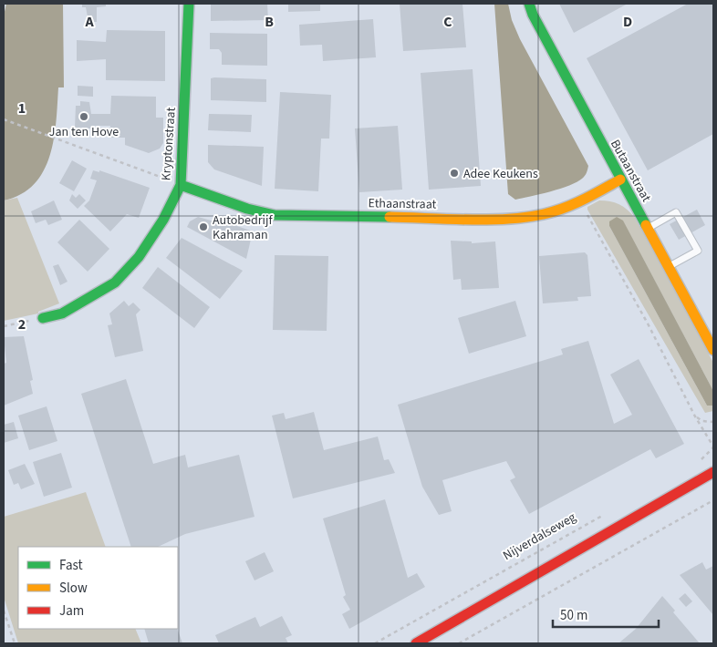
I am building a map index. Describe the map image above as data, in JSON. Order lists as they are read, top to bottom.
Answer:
{
  "streets": {
    "street": ["Kryptonstraat", "Butaanstraat", "Ethaanstraat"],
    "path": ["Nijverdalseweg"]
  },
  "crossings": [
    ["Kryptonstraat", "Ethaanstraat"],
    ["Butaanstraat", "Ethaanstraat"]
  ],
  "places": ["Jan ten Hove", "Adee Keukens", "Autobedrijf Kahraman"],
  "legend": ["Fast", "Slow", "Jam"],
  "scale_bar": "50 m",
  "grid": {
    "columns": [
      "A",
      "B",
      "C",
      "D"
    ],
    "rows": ["1", "2"]
  }
}
